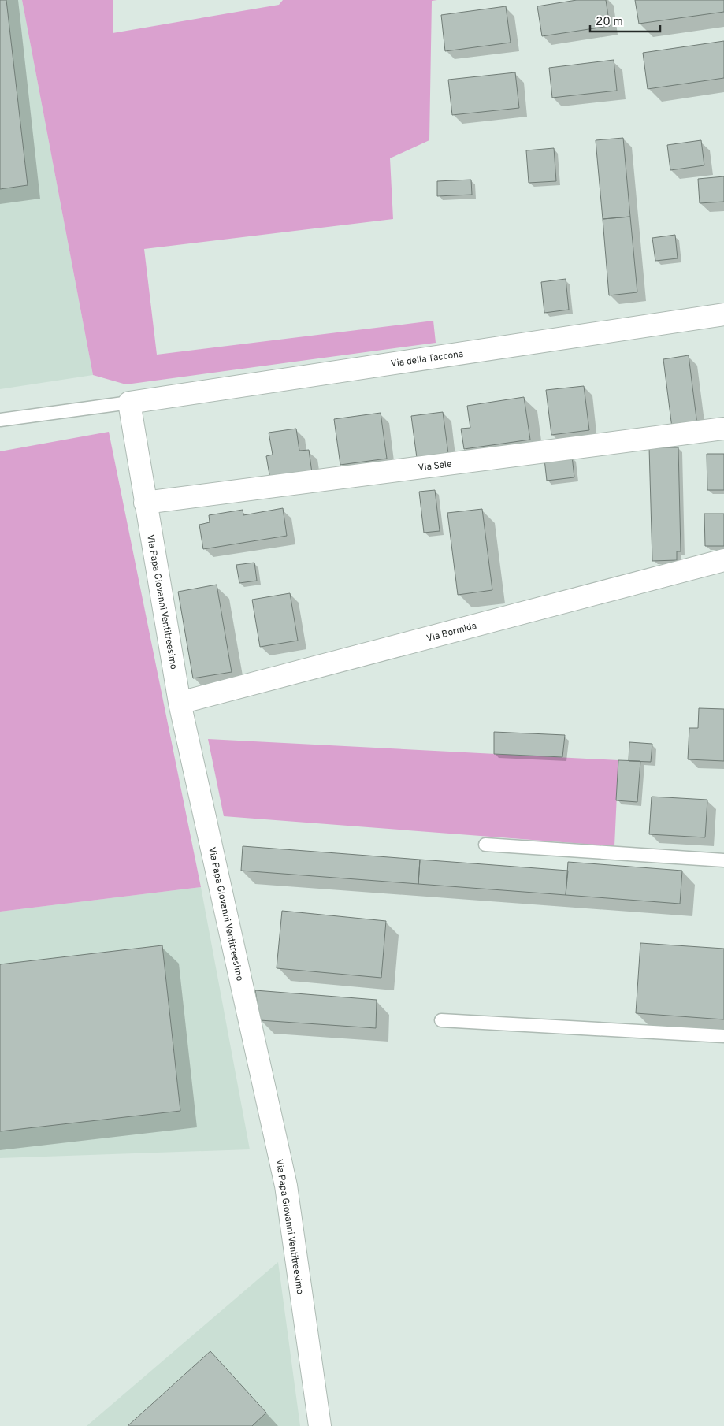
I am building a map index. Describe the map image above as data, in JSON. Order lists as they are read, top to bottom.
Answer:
{
  "streets": {
    "street": [
      "Via della Taccona",
      "Via Sele",
      "Via Papa Giovanni Ventitreesimo",
      "Via Bormida"
    ]
  },
  "crossings": [
    ["Via della Taccona", "Via Papa Giovanni Ventitreesimo"],
    ["Via Sele", "Via Papa Giovanni Ventitreesimo"],
    ["Via Papa Giovanni Ventitreesimo", "Via Bormida"]
  ],
  "scale_bar": "20 m"
}
